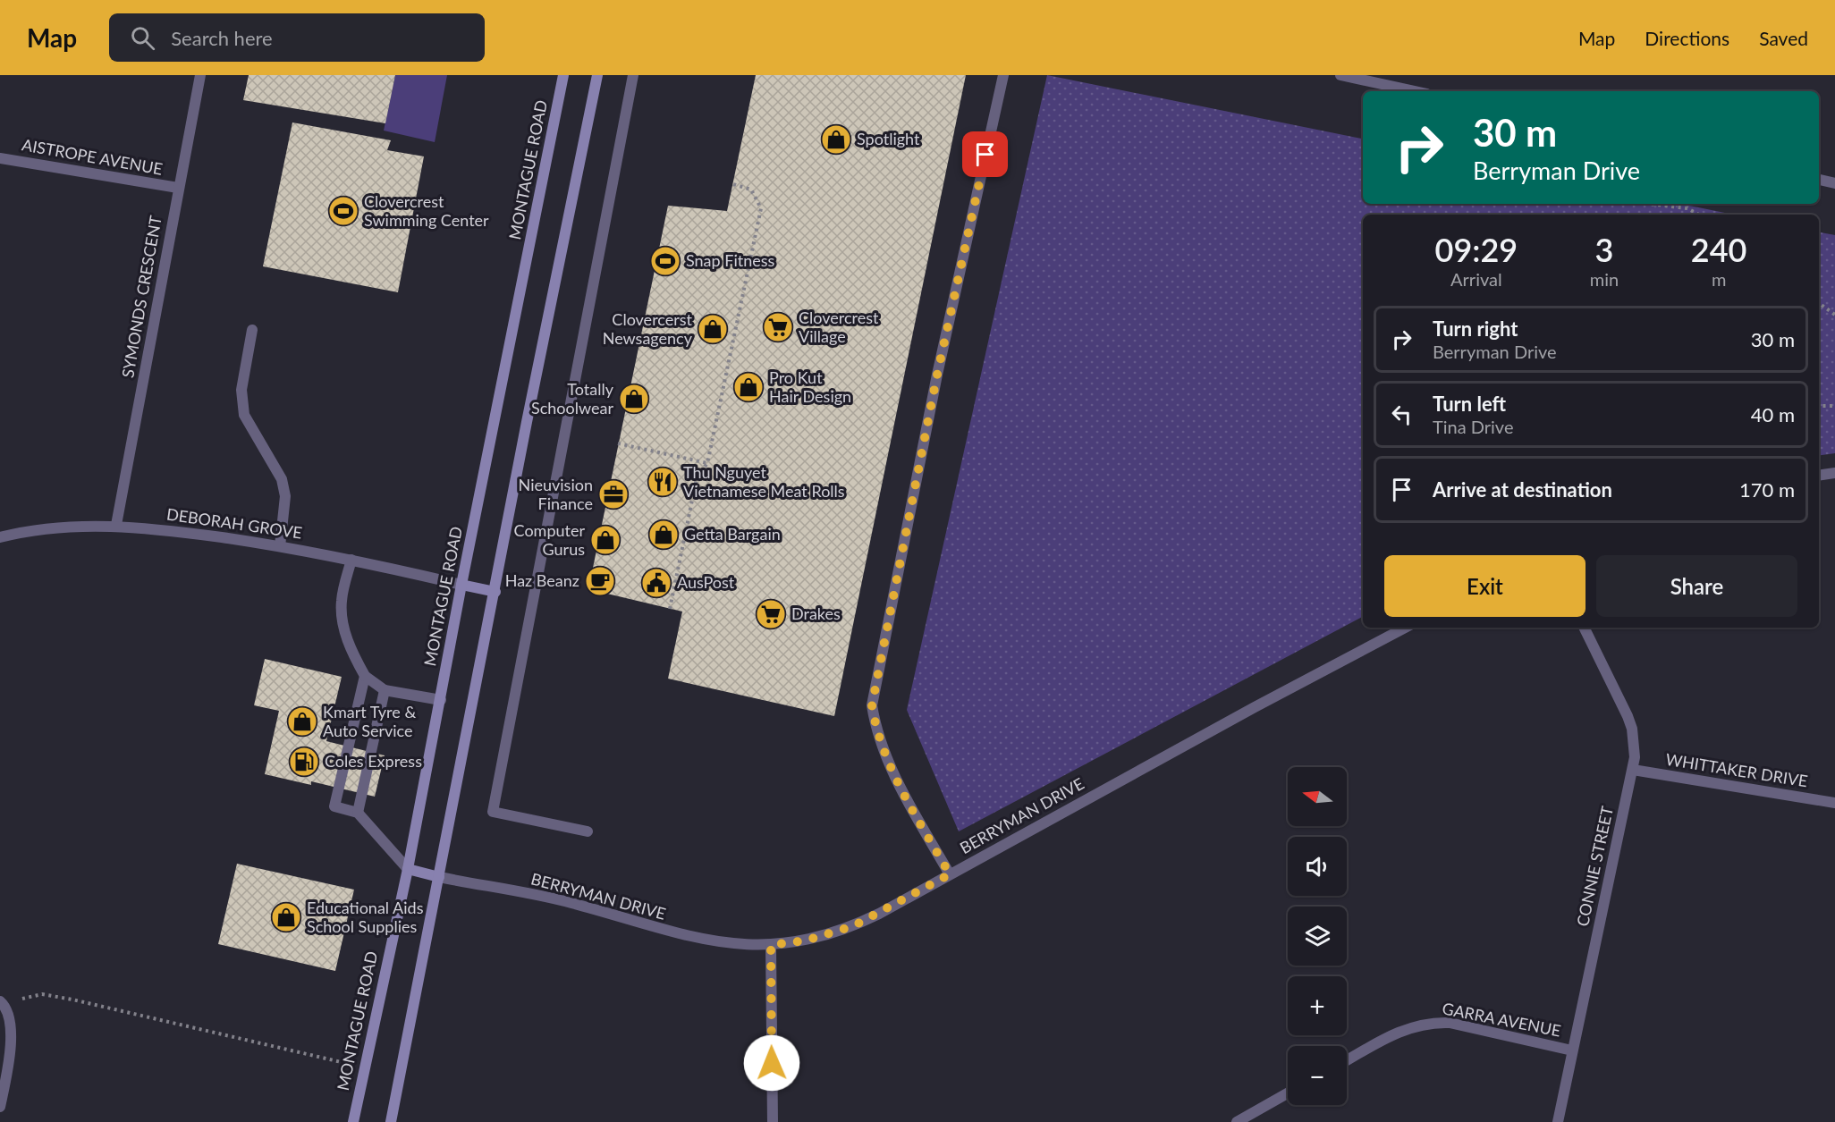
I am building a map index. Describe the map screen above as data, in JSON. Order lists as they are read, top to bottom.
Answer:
{
  "streets": {
    "main road": ["MONTAGUE ROAD"],
    "street": [
      "AISTROPE AVENUE",
      "SYMONDS CRESCENT",
      "DEBORAH GROVE",
      "WHITTAKER DRIVE",
      "BERRYMAN DRIVE",
      "CONNIE STREET",
      "GARRA AVENUE"
    ]
  },
  "crossings": [
    ["AISTROPE AVENUE", "SYMONDS CRESCENT"],
    ["MONTAGUE ROAD", "DEBORAH GROVE"],
    ["SYMONDS CRESCENT", "DEBORAH GROVE"],
    ["WHITTAKER DRIVE", "CONNIE STREET"],
    ["CONNIE STREET", "GARRA AVENUE"]
  ],
  "places": {
    "shop": [
      "Spotlight",
      "Clovercerst Newsagency",
      "Pro Kut Hair Design",
      "Totally Schoolwear",
      "Getta Bargain",
      "Computer Gurus",
      "Kmart Tyre & Auto Service",
      "Educational Aids School Supplies"
    ],
    "sports": ["Clovercrest Swimming Center", "Snap Fitness"],
    "supermarket": ["Clovercrest Village", "Drakes"],
    "restaurant": ["Thu Nguyet Vietnamese Meat Rolls"],
    "office": ["Nieuvision Finance"],
    "cafe": ["Haz Beanz"],
    "public building": ["AusPost"],
    "fuel station": ["Coles Express"]
  },
  "north": "left",
  "page": {
    "header": "Map",
    "search": "Search here",
    "nav": ["Map", "Directions", "Saved"],
    "turn": ["30 m", "Berryman Drive"],
    "eta": [
      "09:29",
      "Arrival",
      "3",
      "min",
      "240",
      "m"
    ],
    "list": [
      {
        "name": "Turn right",
        "note": "Berryman Drive",
        "value": "30 m"
      },
      {
        "name": "Turn left",
        "note": "Tina Drive",
        "value": "40 m"
      },
      {
        "name": "Arrive at destination",
        "value": "170 m"
      }
    ],
    "buttons": ["Exit", "Share"],
    "map_buttons": ["+", "−"]
  }
}
